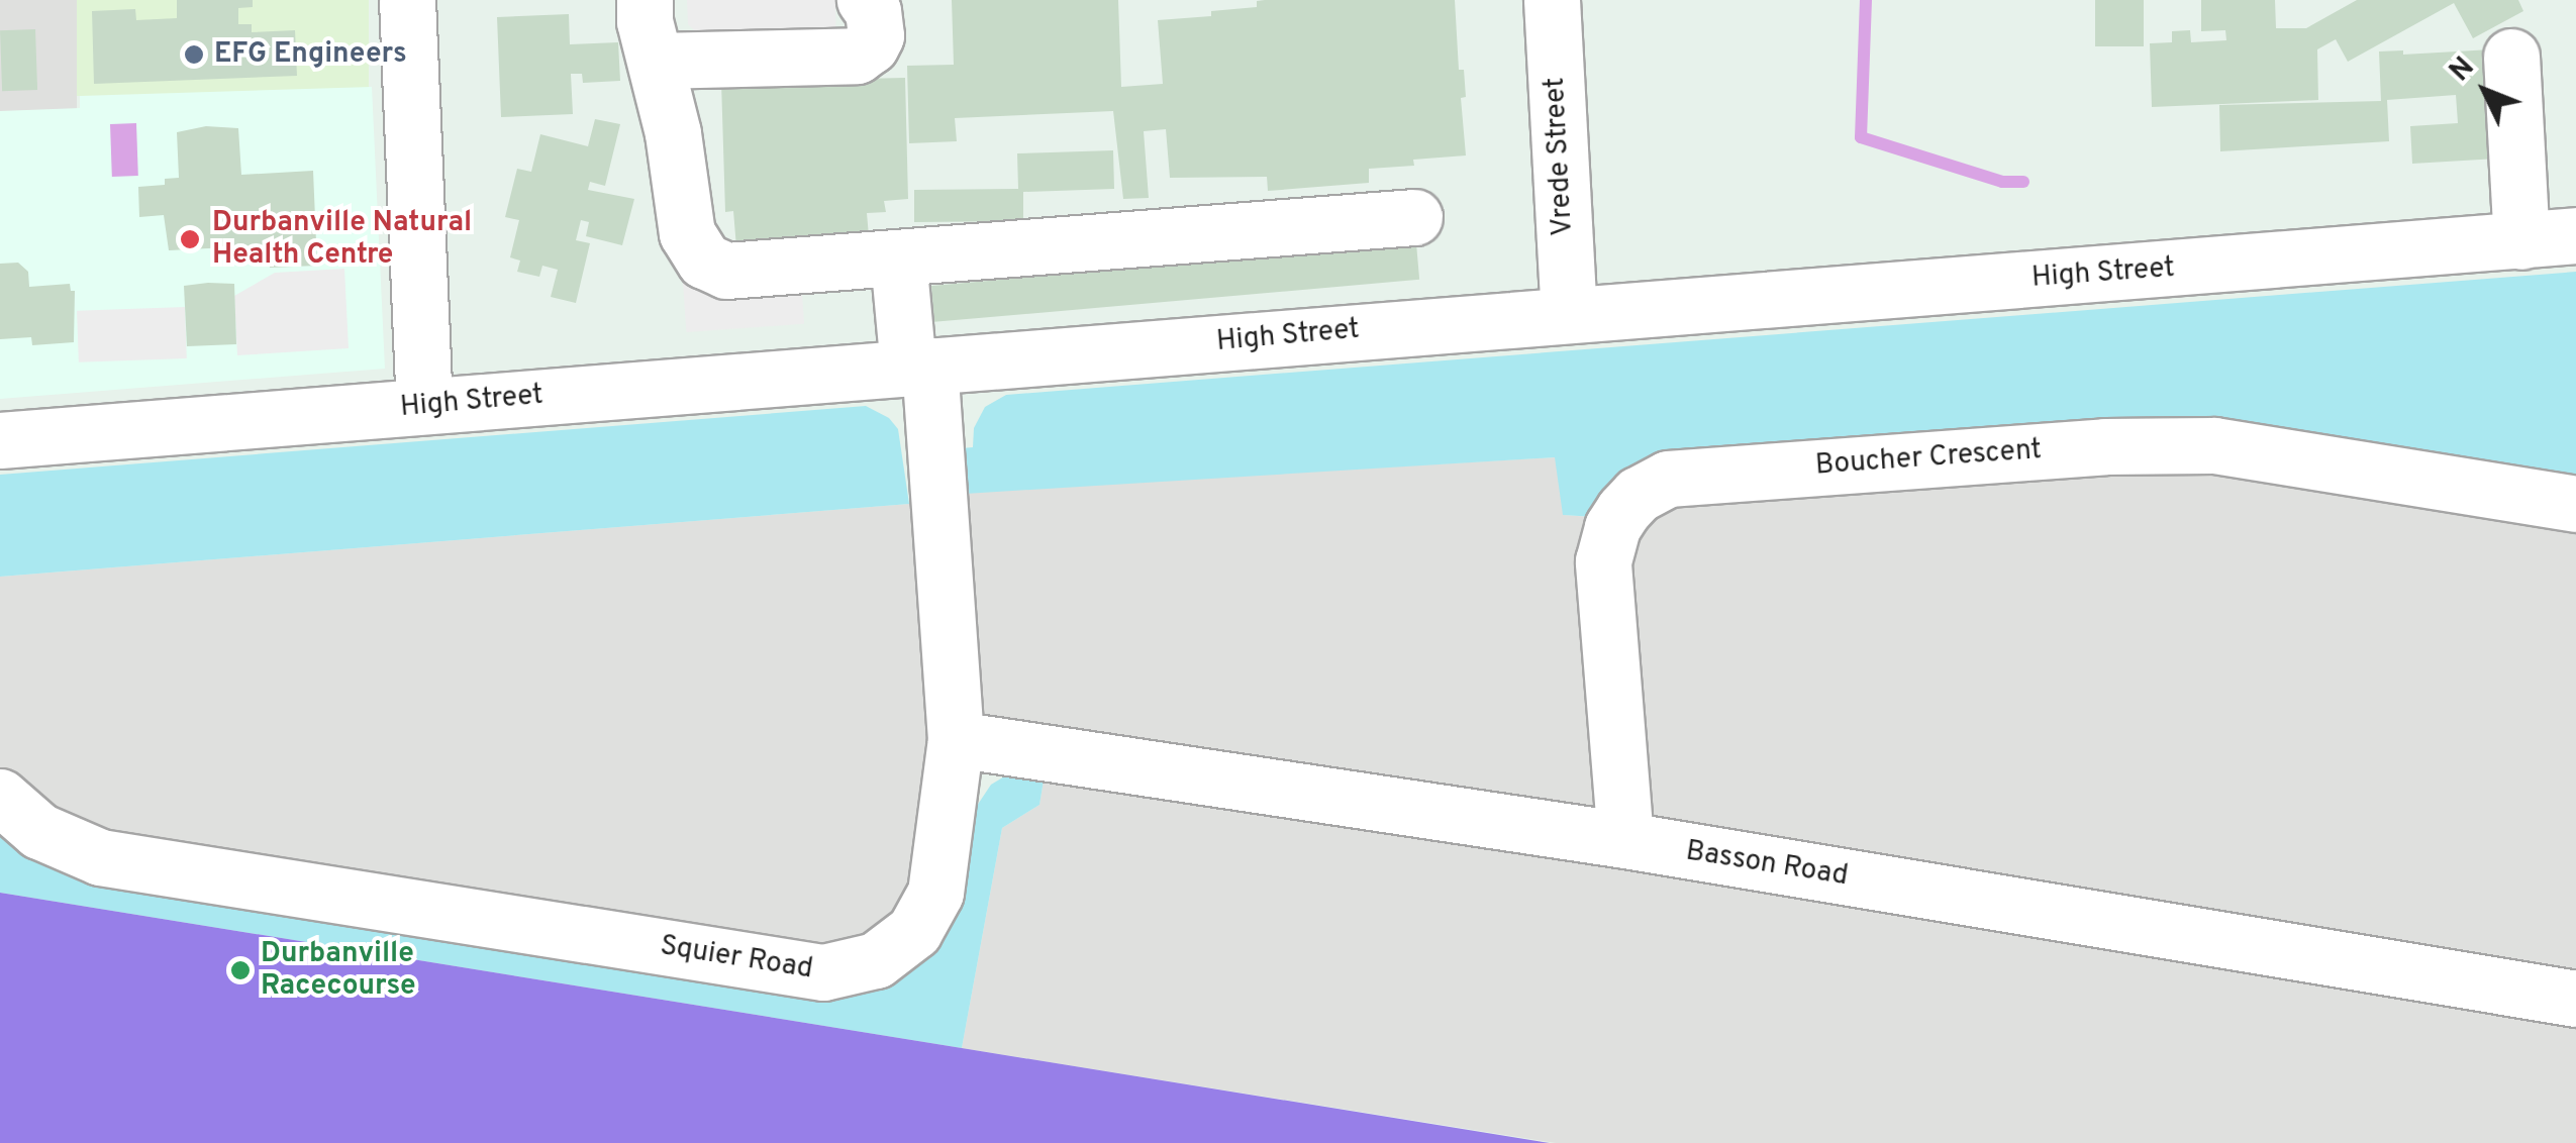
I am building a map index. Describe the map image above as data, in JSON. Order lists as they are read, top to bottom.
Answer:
{
  "streets": {
    "street": [
      "Vrede Street",
      "High Street",
      "Boucher Crescent",
      "Basson Road",
      "Squier Road"
    ]
  },
  "crossings": [
    ["Vrede Street", "High Street"],
    ["High Street", "Squier Road"],
    ["Boucher Crescent", "Basson Road"],
    ["Basson Road", "Squier Road"]
  ],
  "places": ["EFG Engineers", "Durbanville Natural Health Centre", "Durbanville Racecourse"],
  "north": "top left"
}
